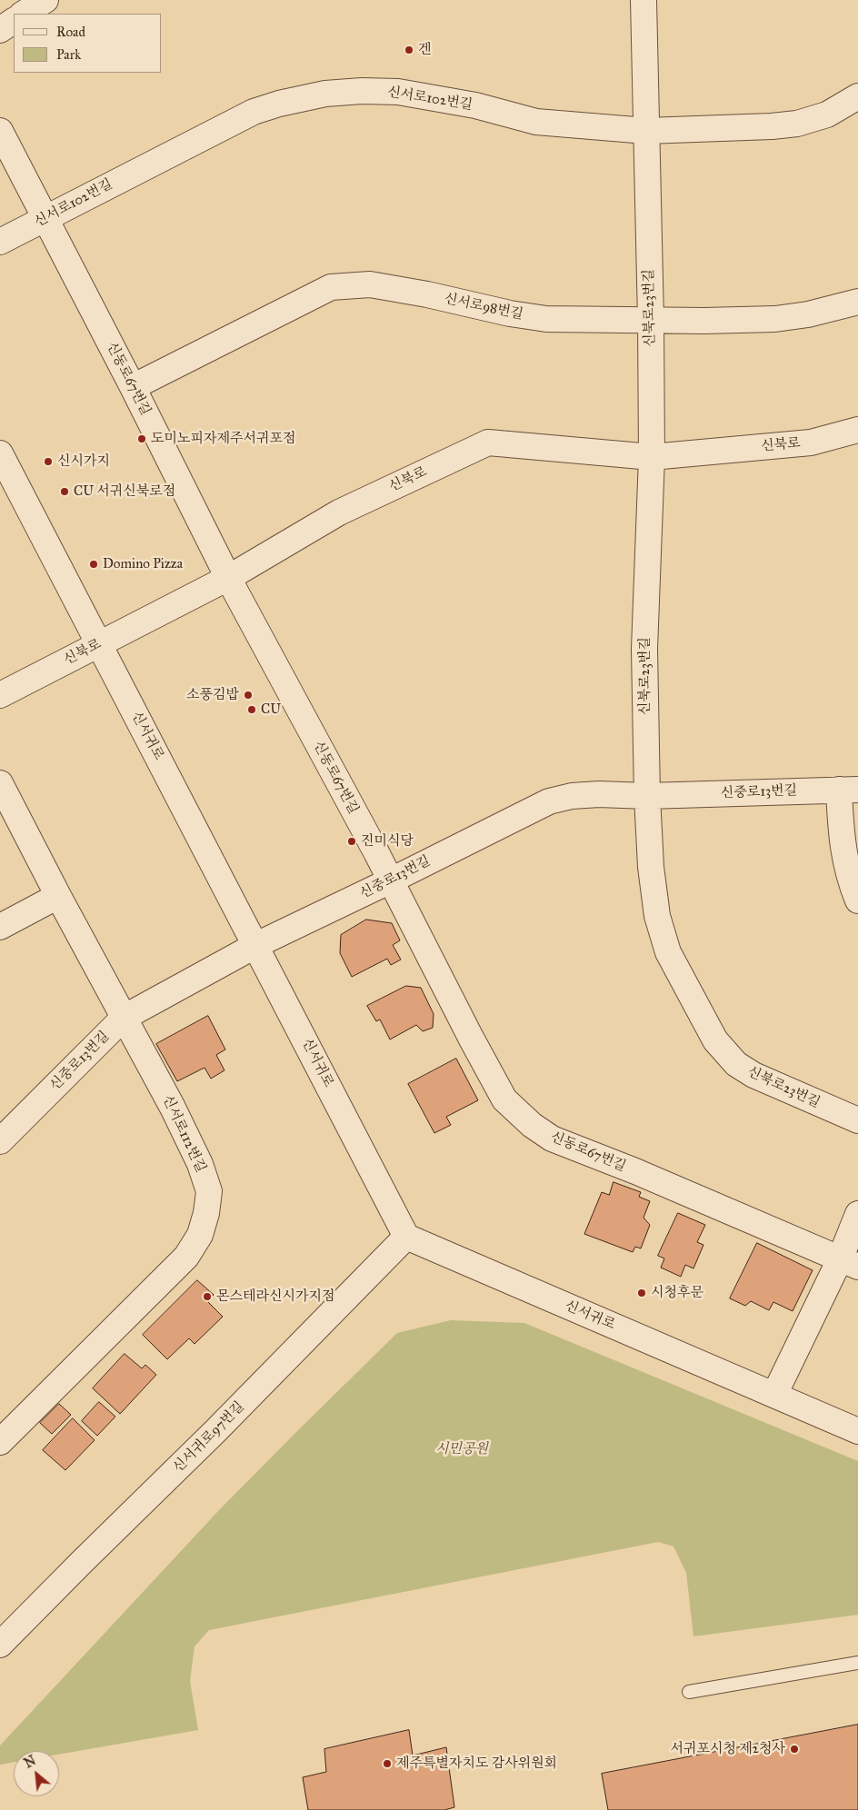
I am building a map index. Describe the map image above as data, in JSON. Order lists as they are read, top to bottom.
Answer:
{
  "streets": {
    "street": [
      "신서로102번길",
      "신서로98번길",
      "신북로23번길",
      "신동로67번길",
      "신북로",
      "신서귀로",
      "신중로13번길",
      "신서로112번길",
      "신서귀로97번길"
    ]
  },
  "crossings": [
    ["신서로102번길", "신북로23번길"],
    ["신서로102번길", "신동로67번길"],
    ["신서로98번길", "신북로23번길"],
    ["신서로98번길", "신동로67번길"],
    ["신북로23번길", "신북로"],
    ["신북로23번길", "신중로13번길"],
    ["신동로67번길", "신북로"],
    ["신동로67번길", "신중로13번길"],
    ["신북로", "신서귀로"],
    ["신서귀로", "신중로13번길"],
    ["신서귀로", "신서귀로97번길"],
    ["신중로13번길", "신서로112번길"]
  ],
  "parks": ["시민공원"],
  "places": [
    "겐",
    "도미노피자제주서귀포점",
    "신시가지",
    "CU 서귀신북로점",
    "Domino Pizza",
    "소풍김밥",
    "CU",
    "진미식당",
    "시청후문",
    "몬스테라신시가지점",
    "서귀포시청 제2청사",
    "제주특별자치도 감사위원회"
  ],
  "legend": ["Road", "Park"],
  "north": "top left"
}
